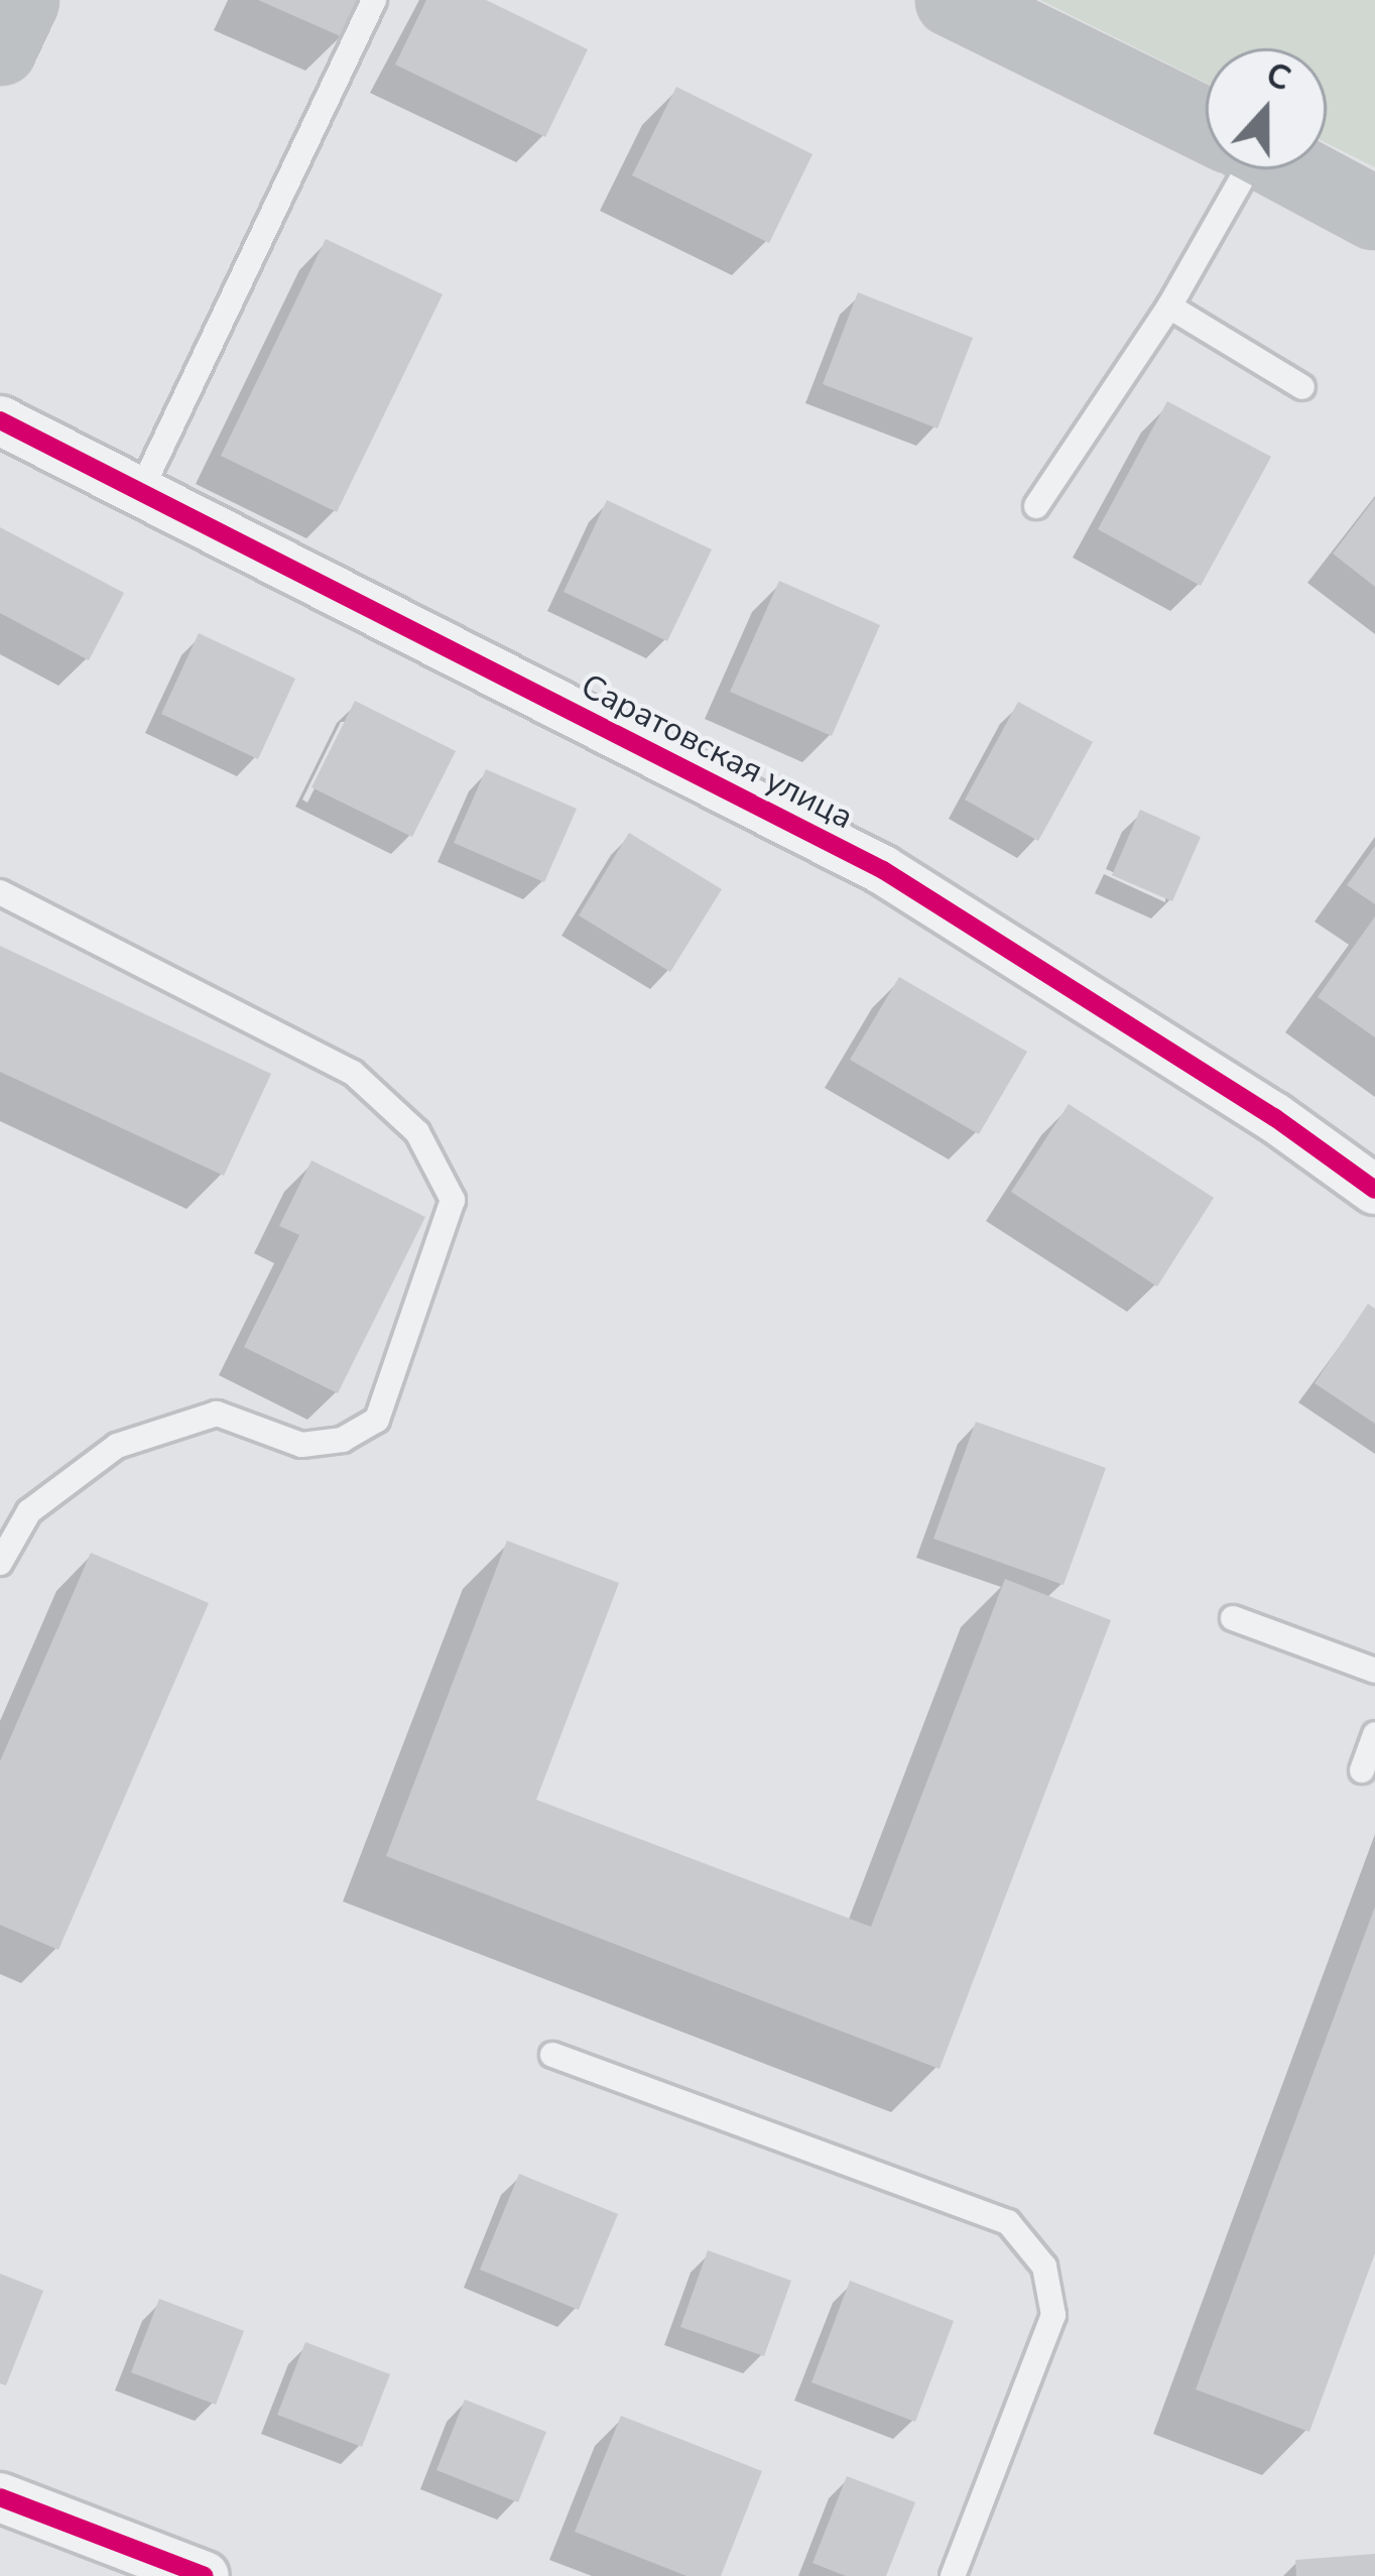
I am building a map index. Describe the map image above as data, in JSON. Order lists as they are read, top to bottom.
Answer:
{
  "streets": {
    "street": ["Саратовская улица"]
  },
  "north": "top"
}
